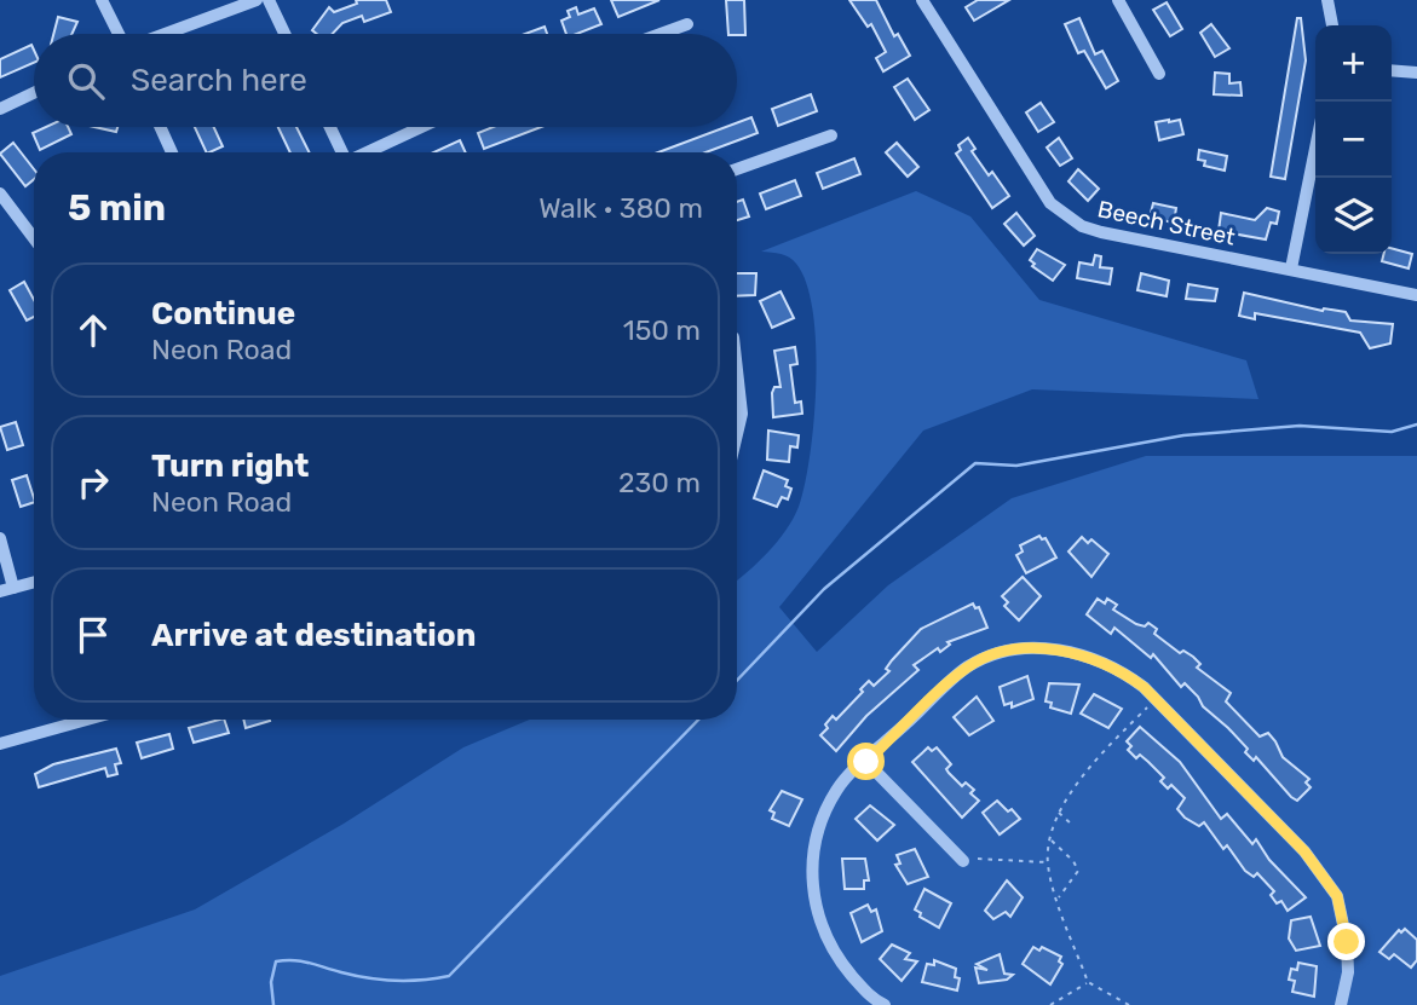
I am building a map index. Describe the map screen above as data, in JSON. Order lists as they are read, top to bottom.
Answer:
{
  "streets": {
    "street": ["Beech Street"]
  },
  "page": {
    "map_buttons": ["+", "−"],
    "search": "Search here",
    "heading": ["5 min", "Walk · 380 m"],
    "list": [
      ["Continue", "Neon Road", "150 m"],
      ["Turn right", "Neon Road", "230 m"],
      "Arrive at destination"
    ]
  }
}
